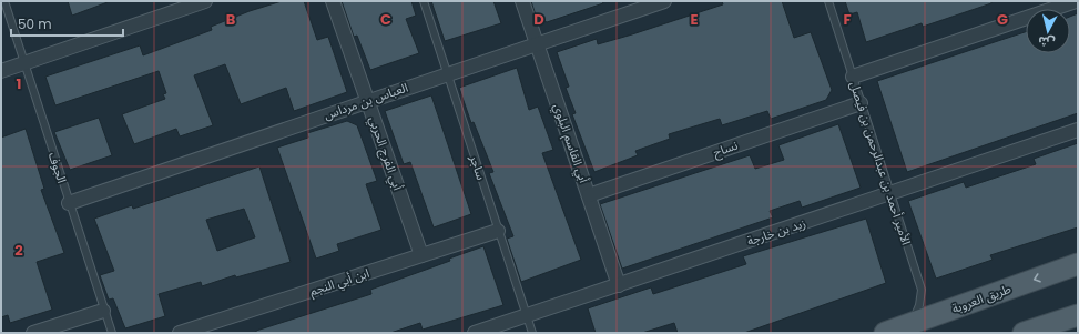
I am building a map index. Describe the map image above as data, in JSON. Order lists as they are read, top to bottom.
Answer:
{
  "streets": {
    "main road": ["طريق العروبة"],
    "street": [
      "العباس بن مرداس",
      "أبي القاسم البلوي",
      "نساح",
      "أبي الفرج الحربي",
      "زيد بن خارجة",
      "ابن أبي النجم"
    ],
    "lane": ["الأمير أحمد بن عبدالرحمن بن فيصل", "الجوف", "ساجر"]
  },
  "crossings": [
    ["العباس بن مرداس", "أبي القاسم البلوي"],
    ["العباس بن مرداس", "أبي الفرج الحربي"],
    ["العباس بن مرداس", "الجوف"],
    ["العباس بن مرداس", "ساجر"],
    ["أبي القاسم البلوي", "نساح"],
    ["أبي القاسم البلوي", "زيد بن خارجة"],
    ["نساح", "الأمير أحمد بن عبدالرحمن بن فيصل"],
    ["أبي الفرج الحربي", "ابن أبي النجم"],
    ["الأمير أحمد بن عبدالرحمن بن فيصل", "زيد بن خارجة"],
    ["الأمير أحمد بن عبدالرحمن بن فيصل", "طريق العروبة"],
    ["ساجر", "زيد بن خارجة"],
    ["ساجر", "ابن أبي النجم"]
  ],
  "scale_bar": "50 m",
  "north": "bottom",
  "grid": {
    "columns": [
      "B",
      "C",
      "D",
      "E",
      "F",
      "G"
    ],
    "rows": ["1", "2"]
  }
}
